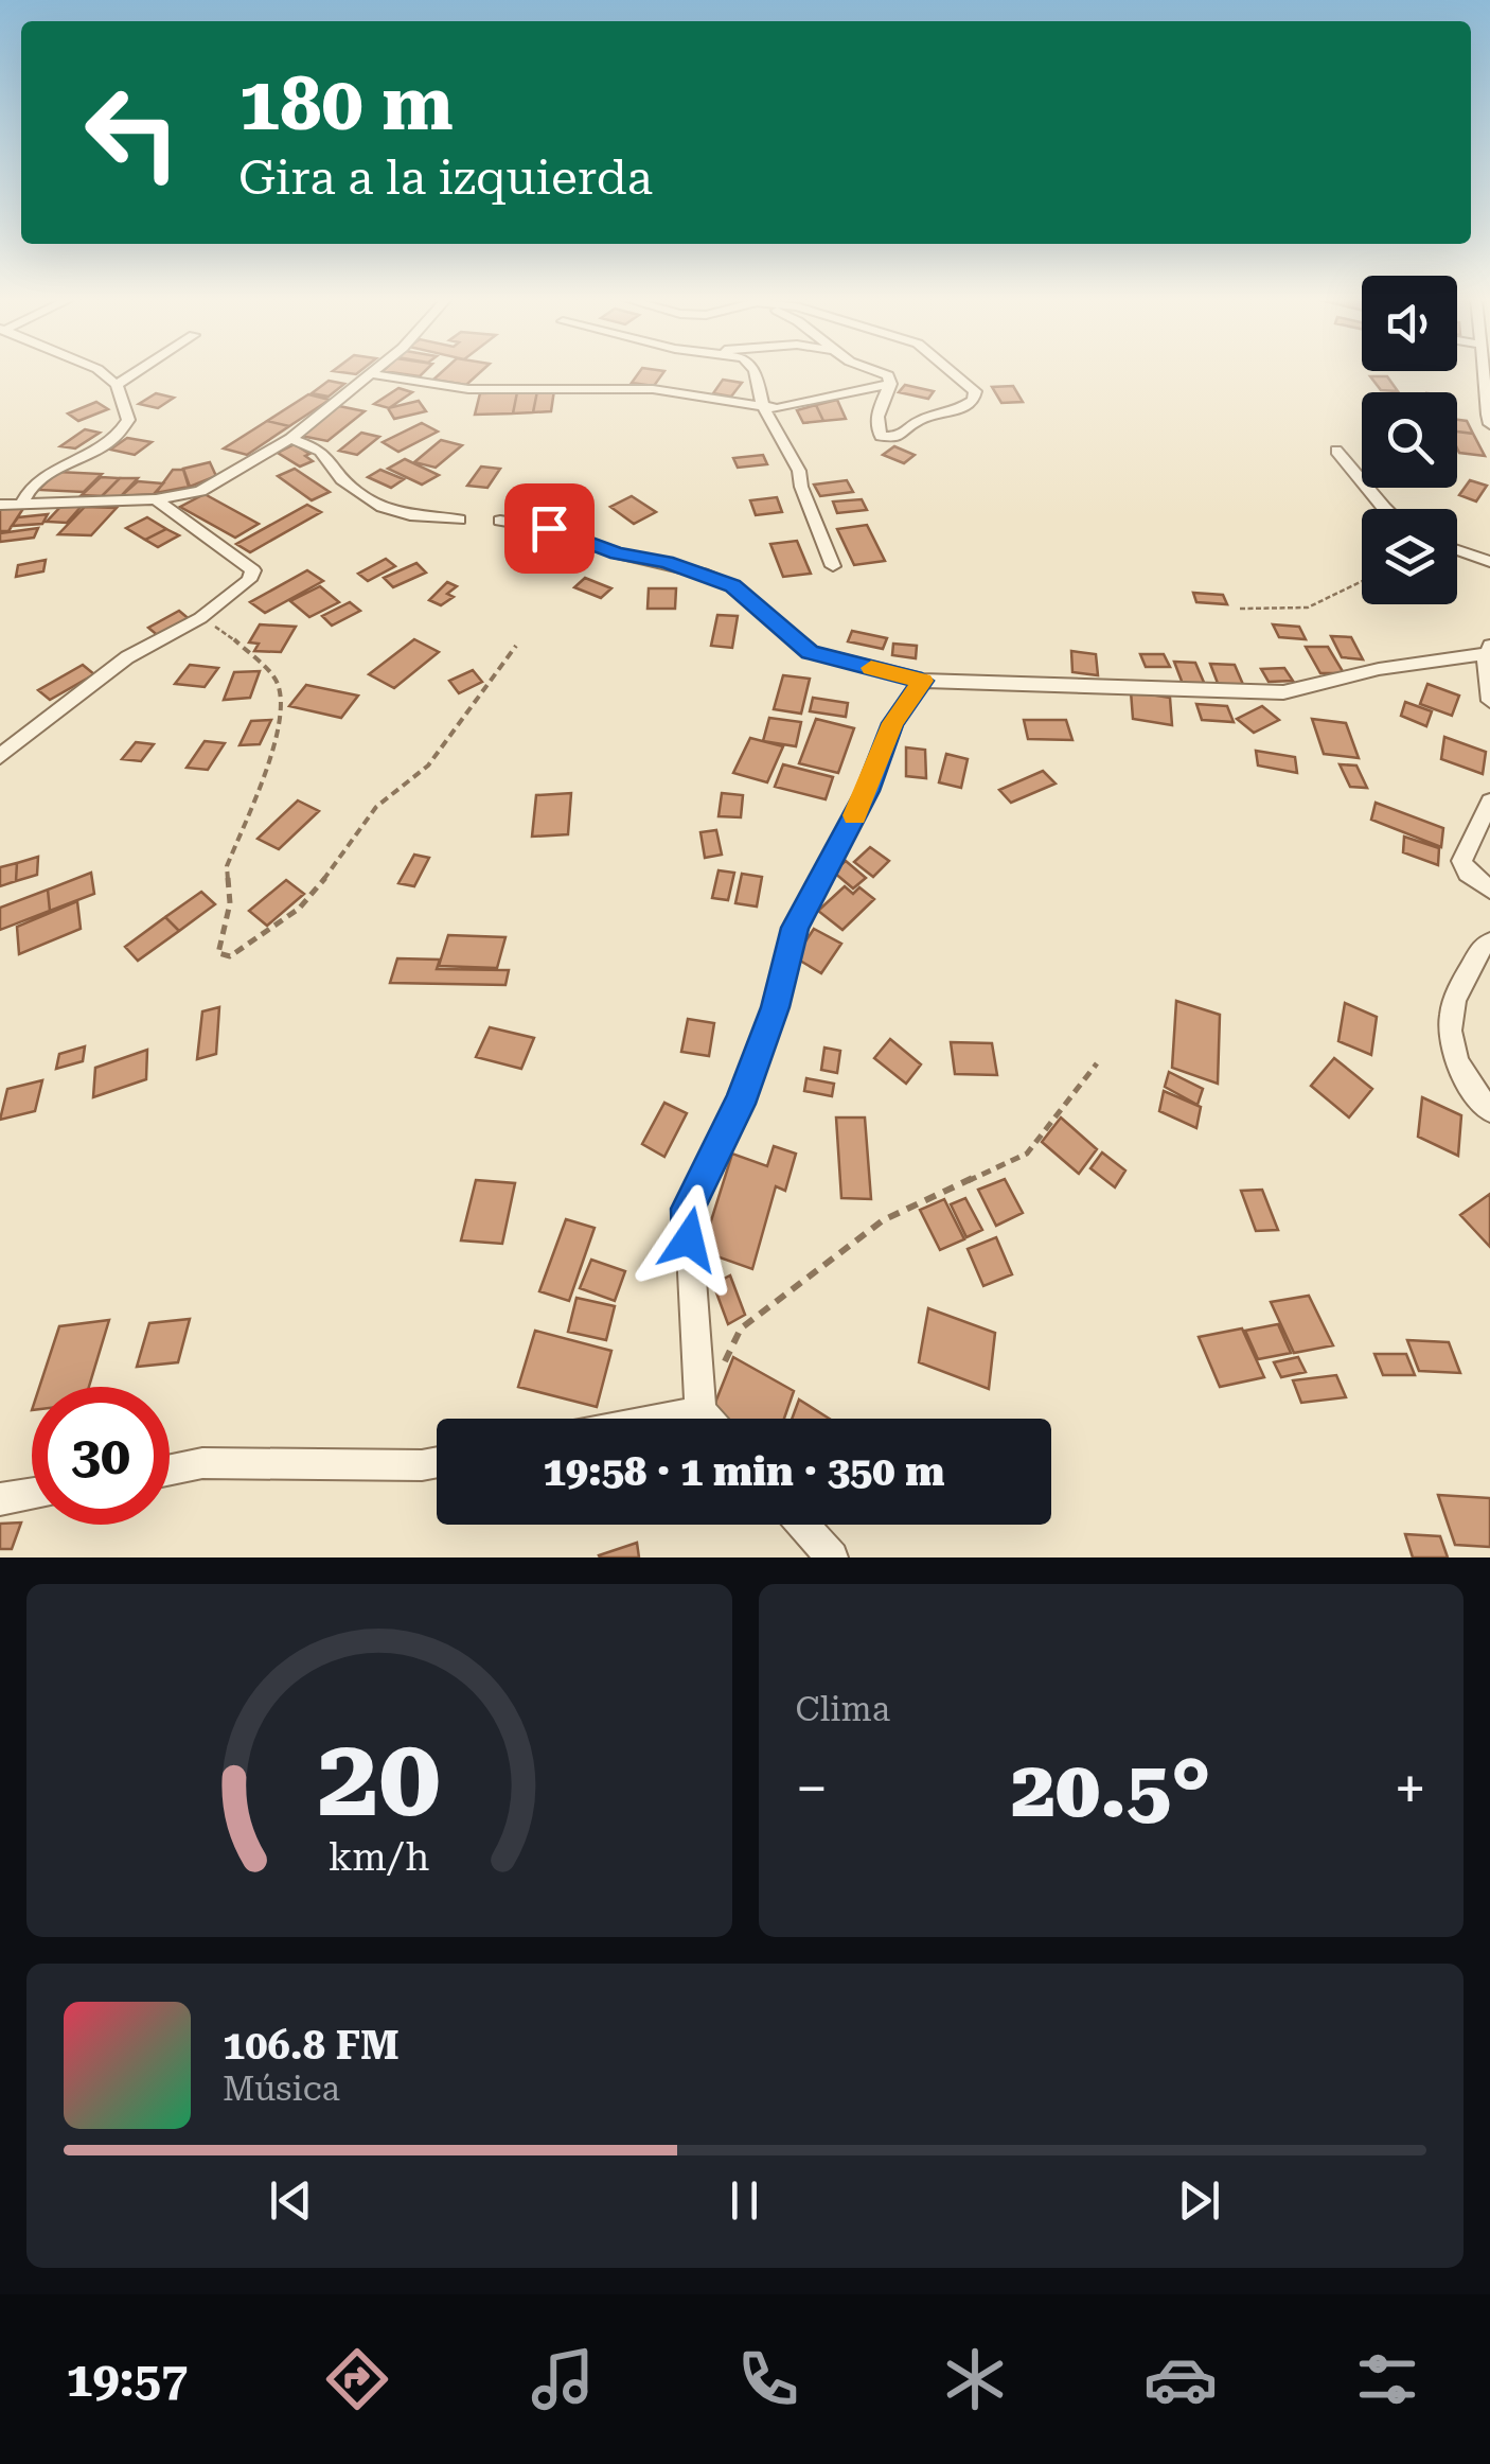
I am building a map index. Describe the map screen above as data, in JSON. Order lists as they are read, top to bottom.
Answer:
{
  "page": {
    "turn": ["180 m", "Gira a la izquierda"],
    "limit": "30",
    "trip": "19:58 · 1 min · 350 m",
    "tile": "Clima",
    "heat": ["−", "20.5°", "+"],
    "song": ["106.8 FM", "Música"],
    "tabs": "19:57",
    "gauge": ["20", "km/h"]
  }
}
